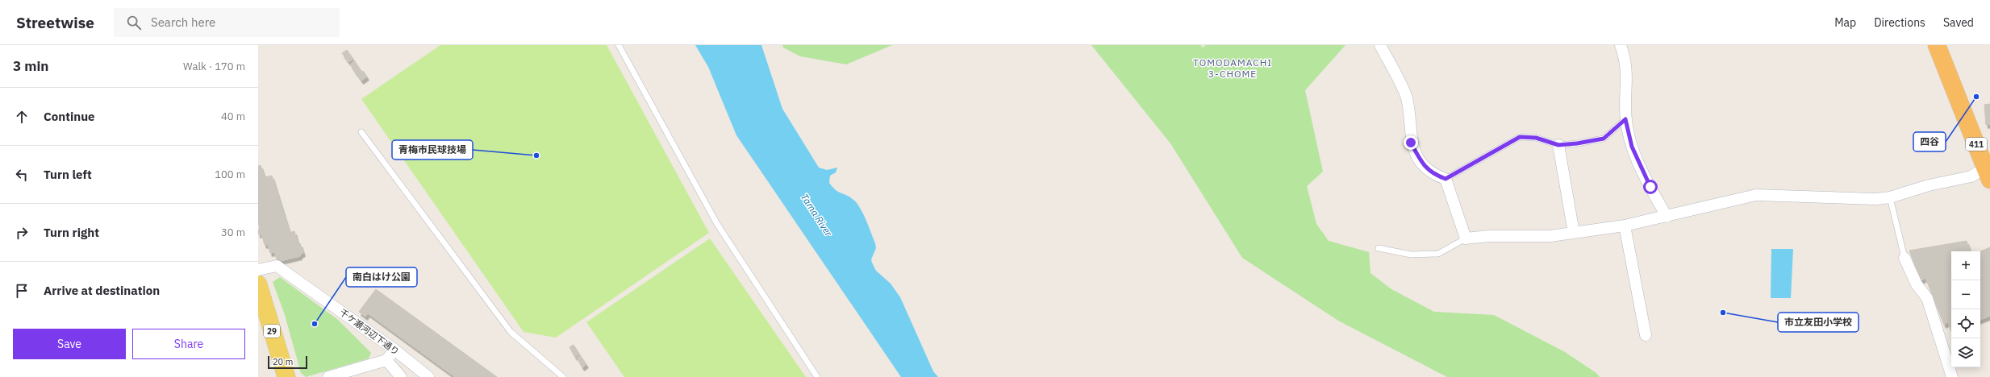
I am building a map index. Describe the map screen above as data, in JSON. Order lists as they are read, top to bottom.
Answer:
{
  "streets": {
    "highway": ["411"],
    "main road": ["29"],
    "street": ["千ケ瀬河辺下通り"]
  },
  "districts": ["TOMODAMACHI 3-CHOME"],
  "water": ["Tama River"],
  "places": [
    "四谷",
    "青梅市民球技場",
    "市立友田小学校",
    "南白はけ公園"
  ],
  "scale_bar": "20 m",
  "page": {
    "header": "Streetwise",
    "search": "Search here",
    "nav": ["Map", "Directions", "Saved"],
    "heading": ["3 min", "Walk · 170 m"],
    "list": [
      ["Continue", "40 m"],
      ["Turn left", "100 m"],
      ["Turn right", "30 m"],
      "Arrive at destination"
    ],
    "map_buttons": ["+", "−"],
    "buttons": ["Save", "Share"],
    "scale": "20 m"
  }
}
